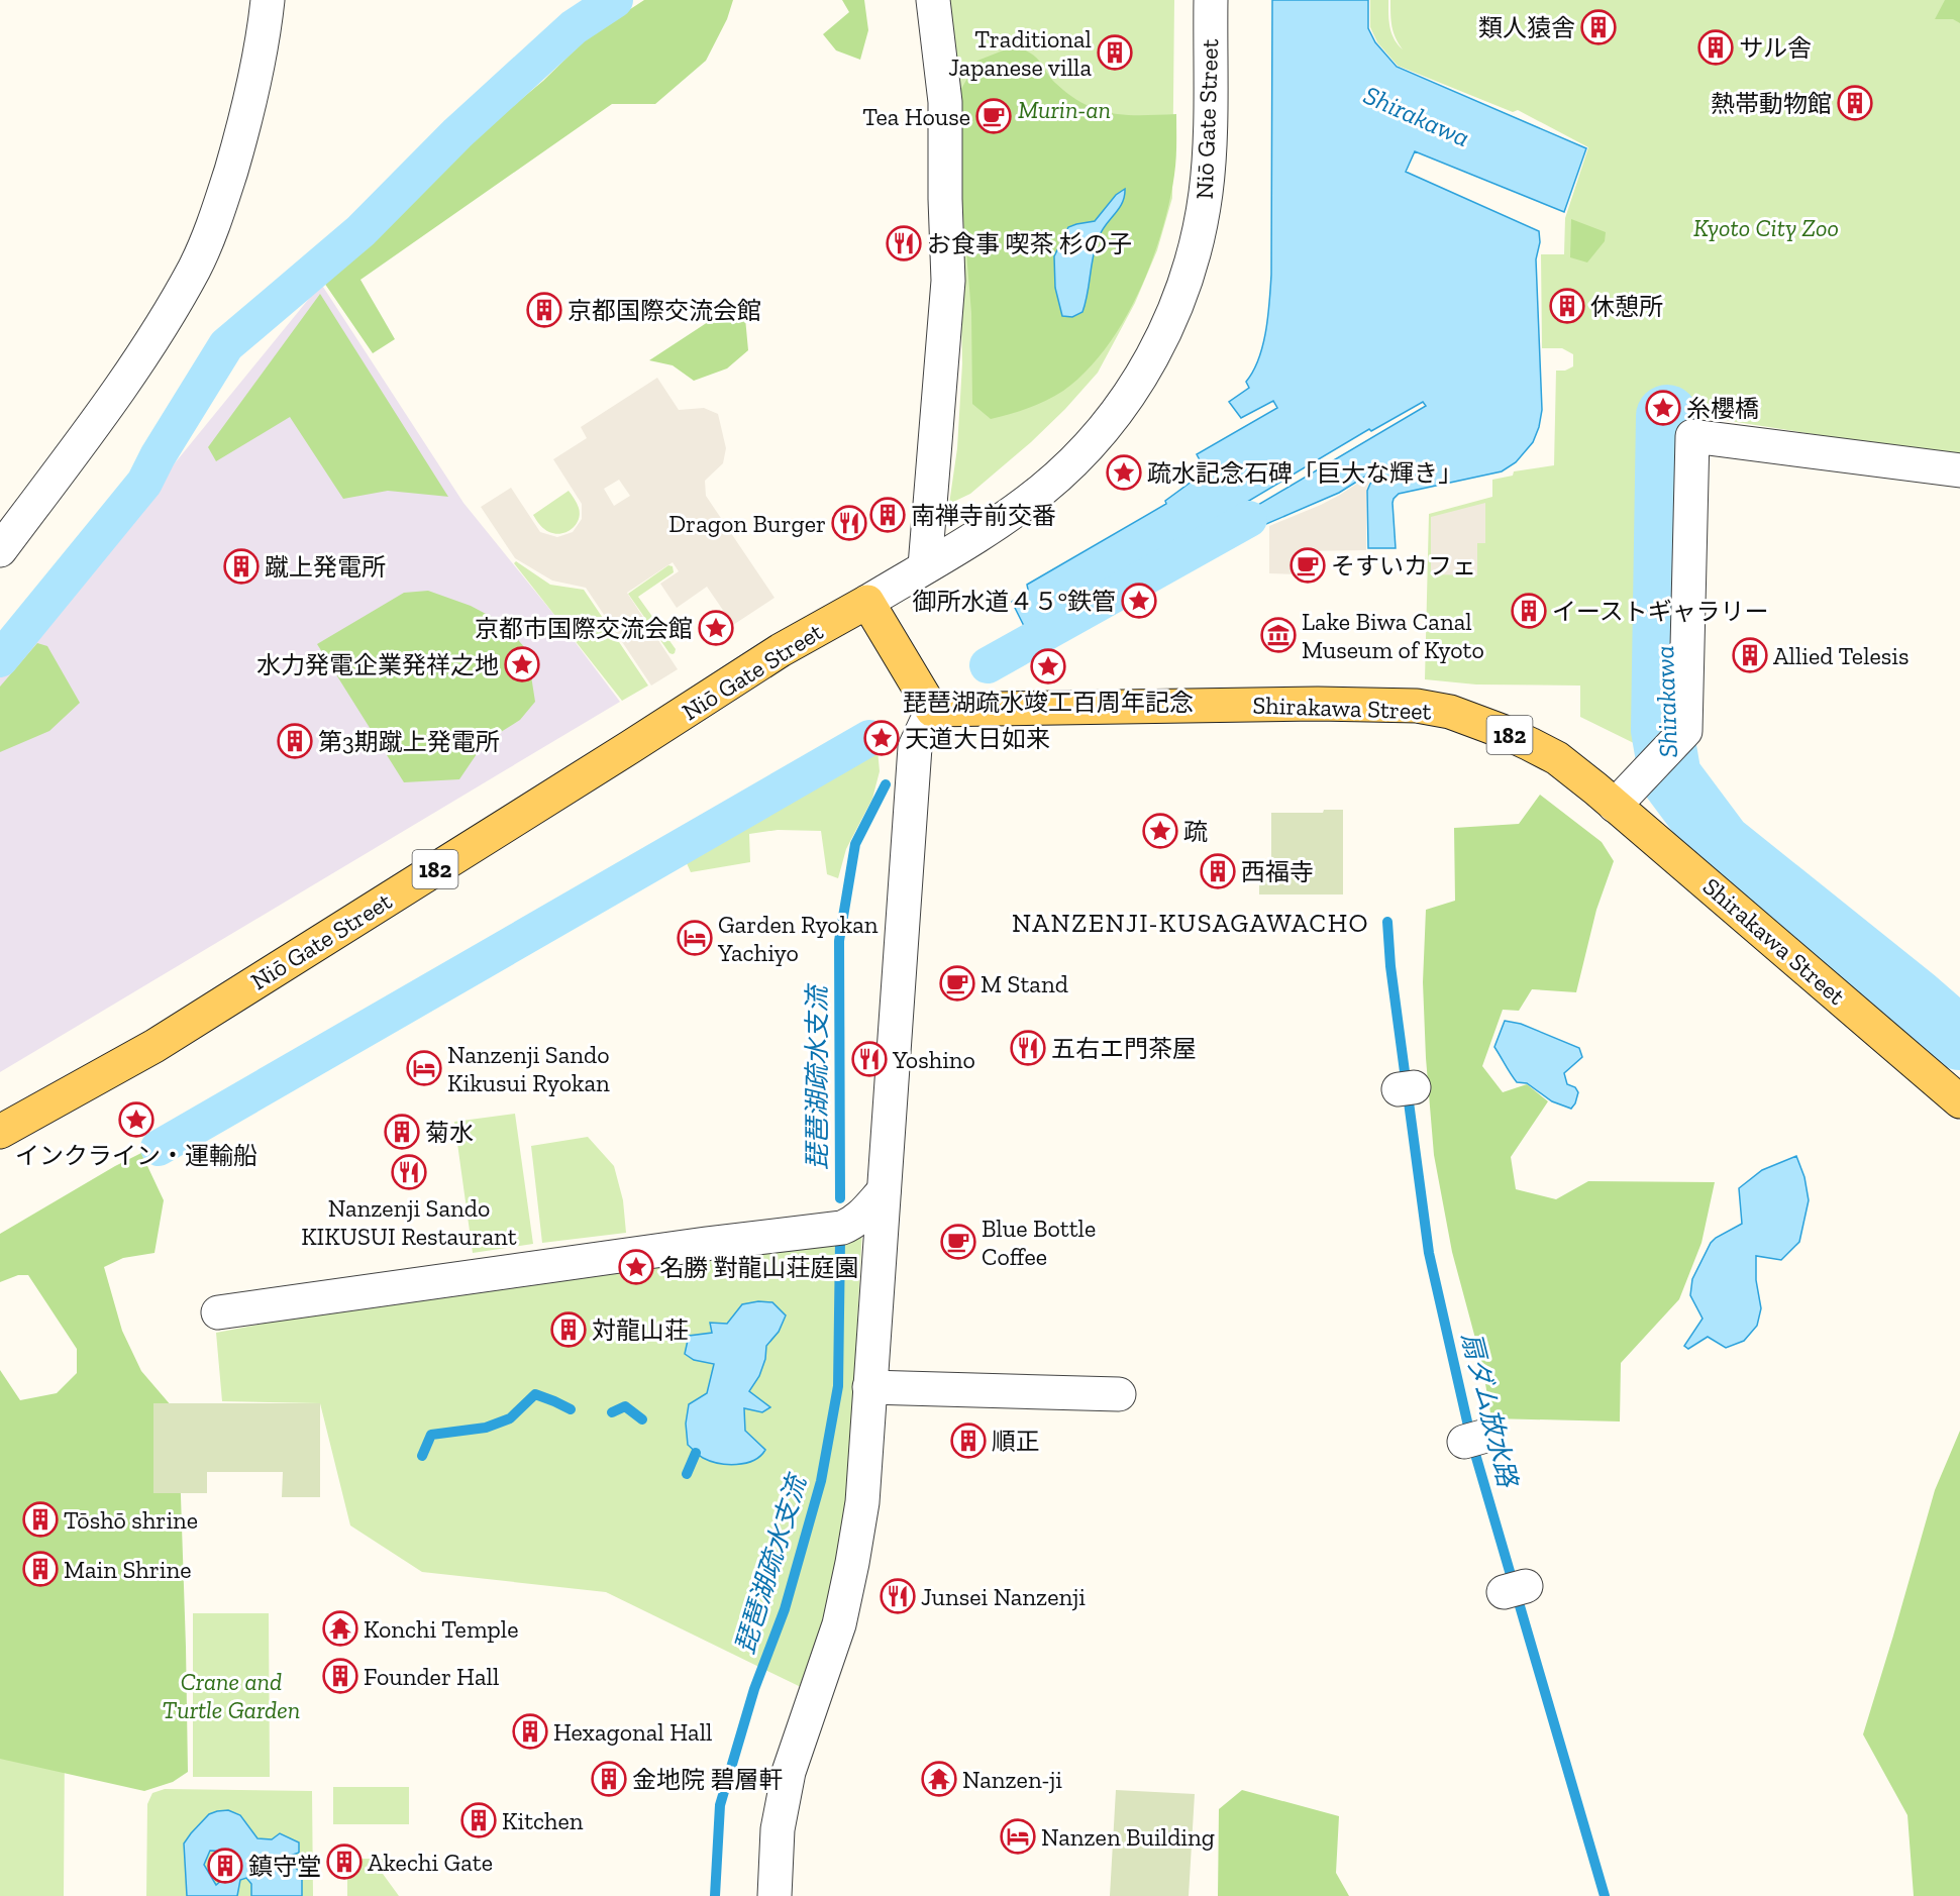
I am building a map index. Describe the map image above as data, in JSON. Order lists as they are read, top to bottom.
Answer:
{
  "streets": {
    "main road": ["Niō Gate Street", "Shirakawa Street", "182"]
  },
  "districts": ["NANZENJI-KUSAGAWACHO"],
  "water": ["Shirakawa", "琵琶湖疏水支流", "扇ダム放水路"],
  "parks": ["Murin-an", "Kyoto City Zoo", "Crane and Turtle Garden"],
  "places": {
    "building": [
      "類人猿舎",
      "サル舎",
      "Traditional Japanese villa",
      "熱帯動物館",
      "休憩所",
      "京都国際交流会館",
      "南禅寺前交番",
      "蹴上発電所",
      "イーストギャラリー",
      "Allied Telesis",
      "第3期蹴上発電所",
      "西福寺",
      "菊水",
      "対龍山荘",
      "順正",
      "Tōshō shrine",
      "Main Shrine",
      "Founder Hall",
      "Hexagonal Hall",
      "金地院 碧層軒",
      "Kitchen",
      "Akechi Gate",
      "鎮守堂"
    ],
    "cafe": [
      "Tea House",
      "そすいカフェ",
      "M Stand",
      "Blue Bottle Coffee"
    ],
    "restaurant": [
      "お食事 喫茶 杉の子",
      "Dragon Burger",
      "五右エ門茶屋",
      "Yoshino",
      "Nanzenji Sando KIKUSUI Restaurant",
      "Junsei Nanzenji"
    ],
    "place": [
      "糸櫻橋",
      "疏水記念石碑「巨大な輝き」",
      "御所水道４５°鉄管",
      "京都市国際交流会館",
      "水力発電企業発祥之地",
      "琵琶湖疏水竣工百周年記念",
      "天道大日如来",
      "疏",
      "インクライン・運輸船",
      "名勝 對龍山荘庭園"
    ],
    "museum": ["Lake Biwa Canal Museum of Kyoto"],
    "hotel": ["Garden Ryokan Yachiyo", "Nanzenji Sando Kikusui Ryokan", "Nanzen Building"],
    "temple": ["Konchi Temple", "Nanzen-ji"]
  }
}
